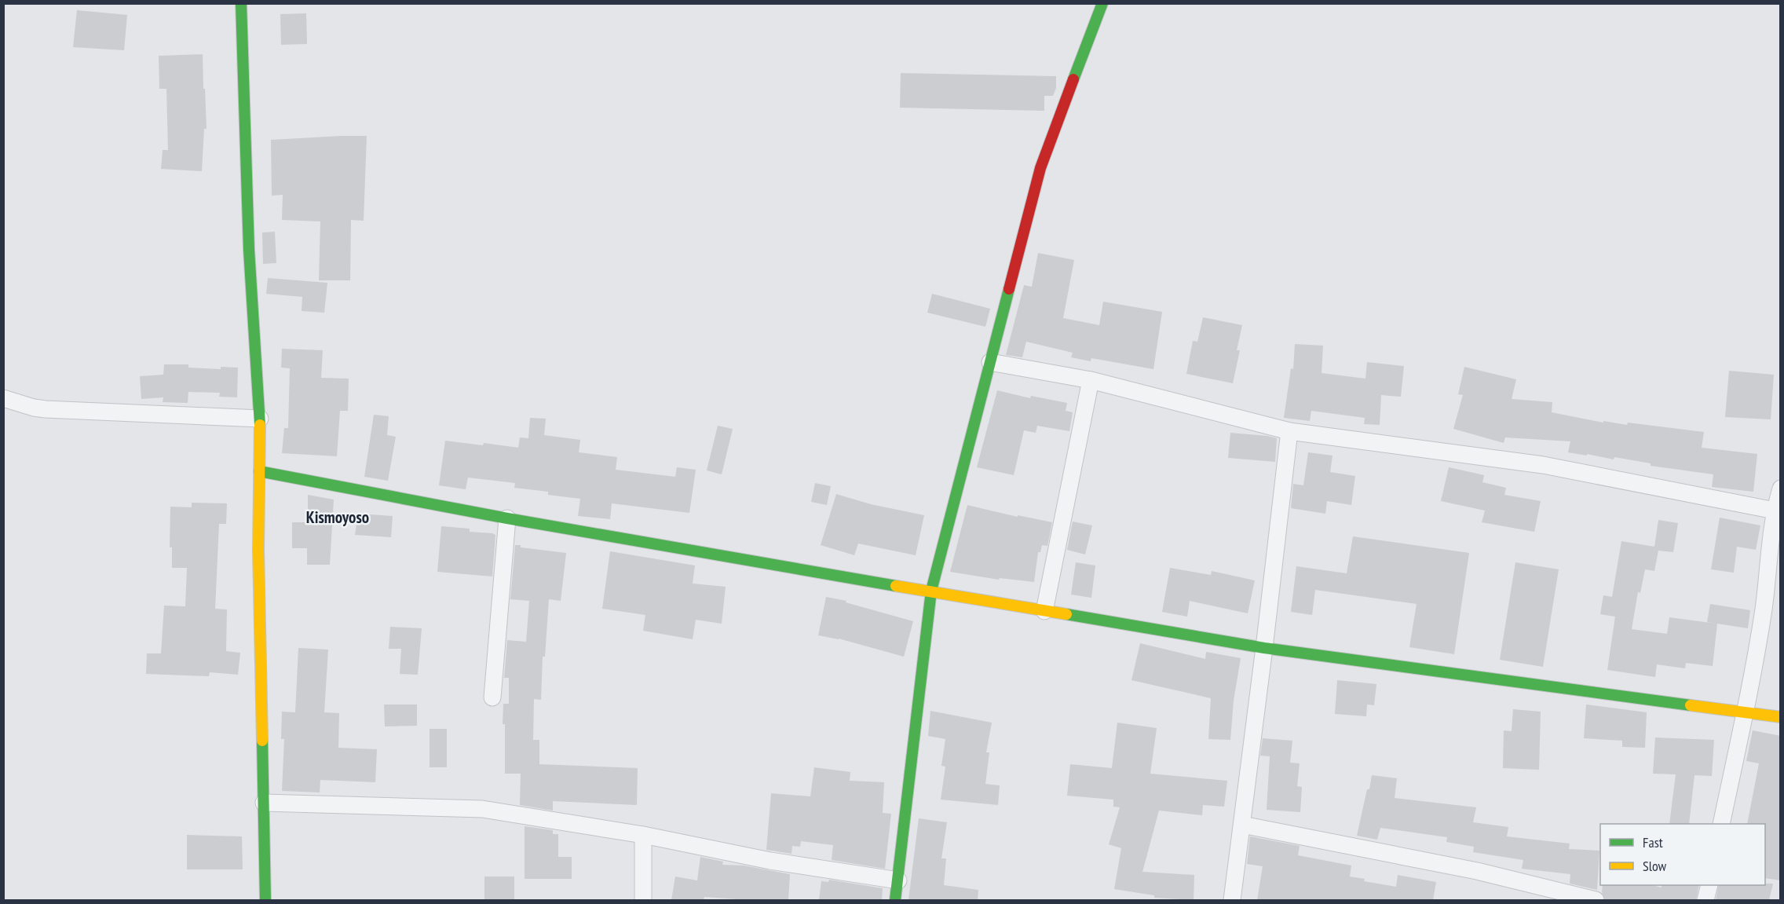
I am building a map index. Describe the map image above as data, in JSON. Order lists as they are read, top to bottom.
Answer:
{
  "districts": ["Kismoyoso"],
  "legend": ["Fast", "Slow"]
}
